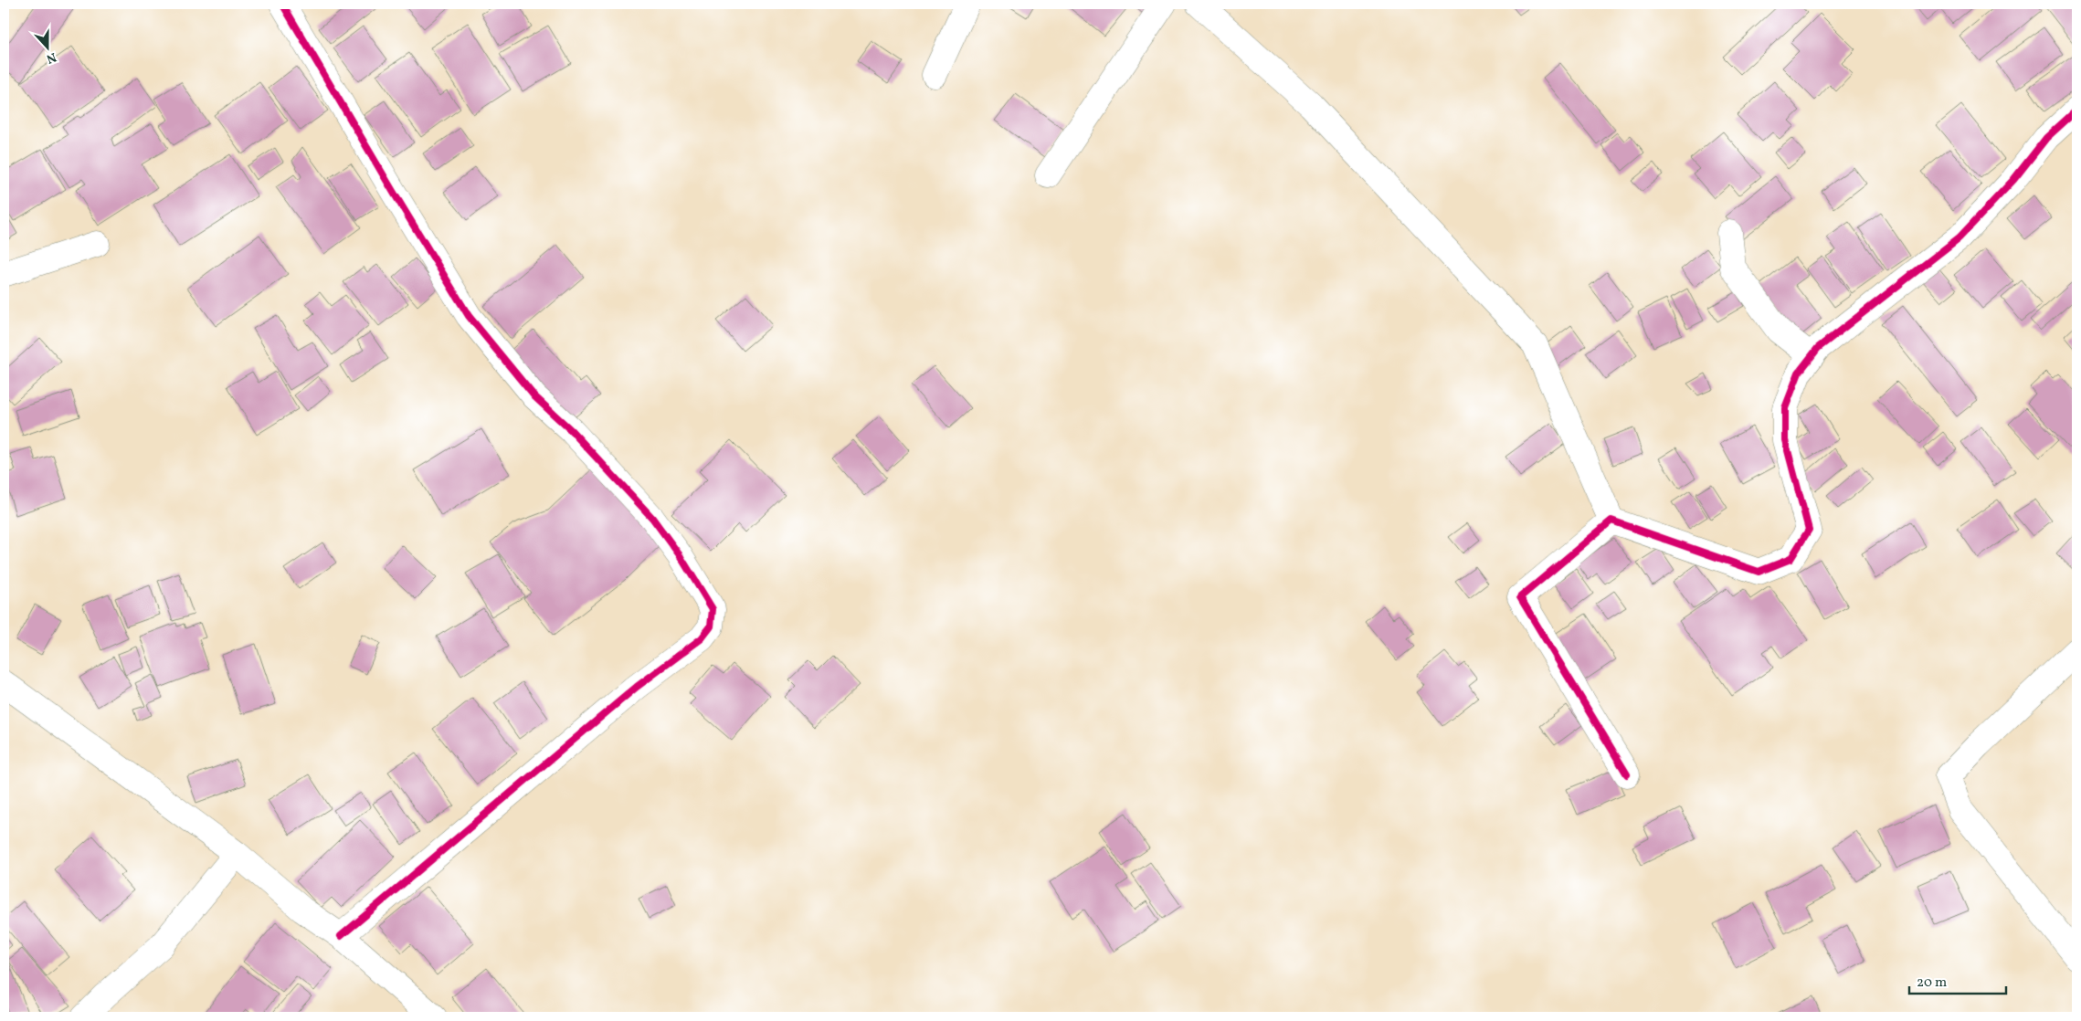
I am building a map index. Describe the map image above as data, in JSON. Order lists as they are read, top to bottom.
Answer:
{
  "scale_bar": "20 m",
  "north": "bottom"
}
